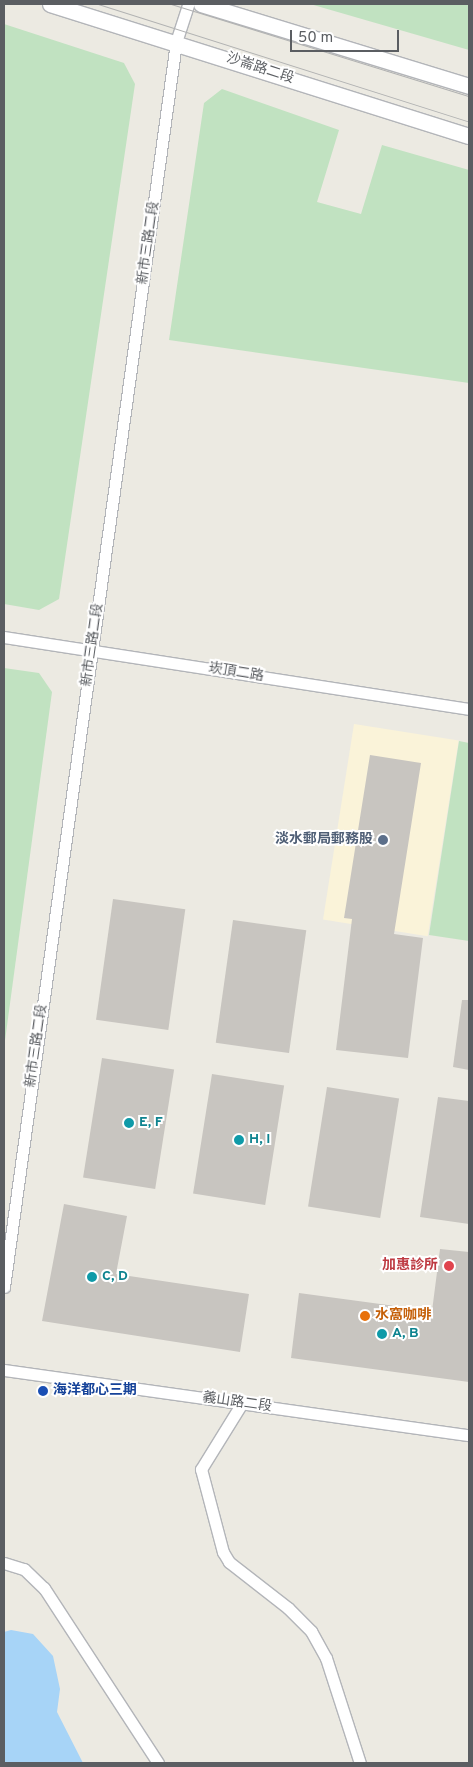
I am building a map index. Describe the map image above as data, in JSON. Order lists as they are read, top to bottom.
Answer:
{
  "streets": {
    "street": [
      "沙崙路二段",
      "新市三路二段",
      "崁頂二路",
      "義山路二段"
    ]
  },
  "crossings": [
    ["沙崙路二段", "新市三路二段"],
    ["新市三路二段", "崁頂二路"]
  ],
  "places": [
    "淡水郵局郵務股",
    "E, F",
    "H, I",
    "加惠診所",
    "C, D",
    "水窩咖啡",
    "A, B",
    "海洋都心三期"
  ],
  "scale_bar": "50 m"
}
